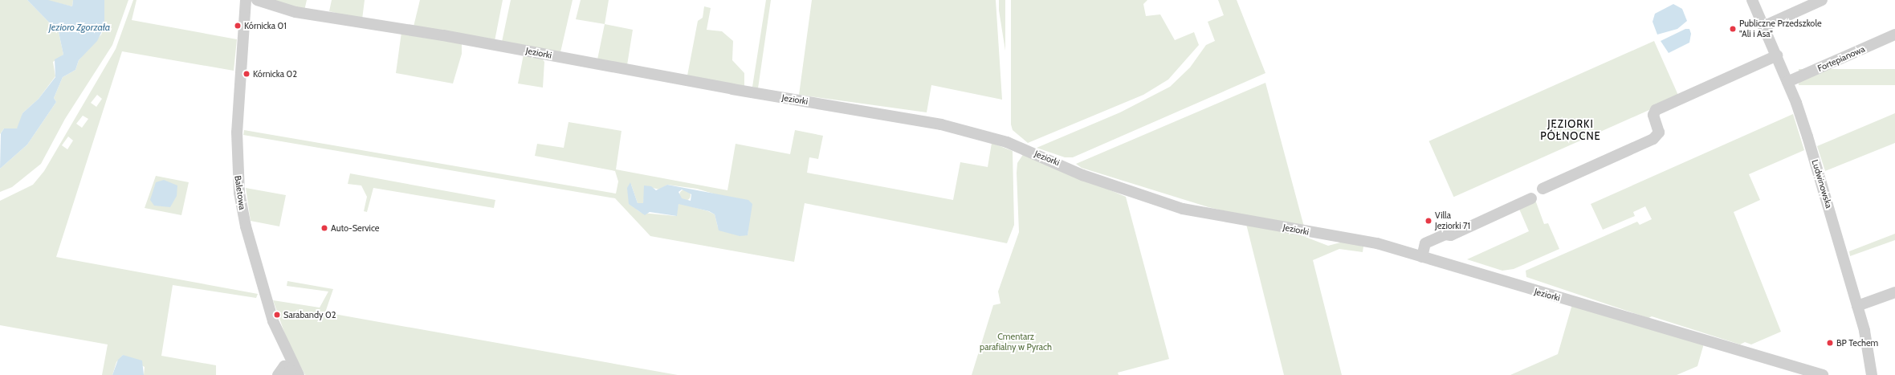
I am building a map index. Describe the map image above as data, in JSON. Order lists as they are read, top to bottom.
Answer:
{
  "streets": {
    "street": [
      "Jeziorki",
      "Fortepianowa",
      "Ludwinowska",
      "Baletowa"
    ]
  },
  "crossings": [
    ["Fortepianowa", "Ludwinowska"]
  ],
  "districts": ["JEZIORKI PÓŁNOCNE"],
  "water": ["Jezioro Zgorzała"],
  "parks": ["Cmentarz parafialny w Pyrach"],
  "places": [
    "Kórnicka 01",
    "Publiczne Przedszkole \"Ali i Asa\"",
    "Kórnicka 02",
    "Villa Jeziorki 71",
    "Auto-Service",
    "Sarabandy 02",
    "BP Techem"
  ]
}
